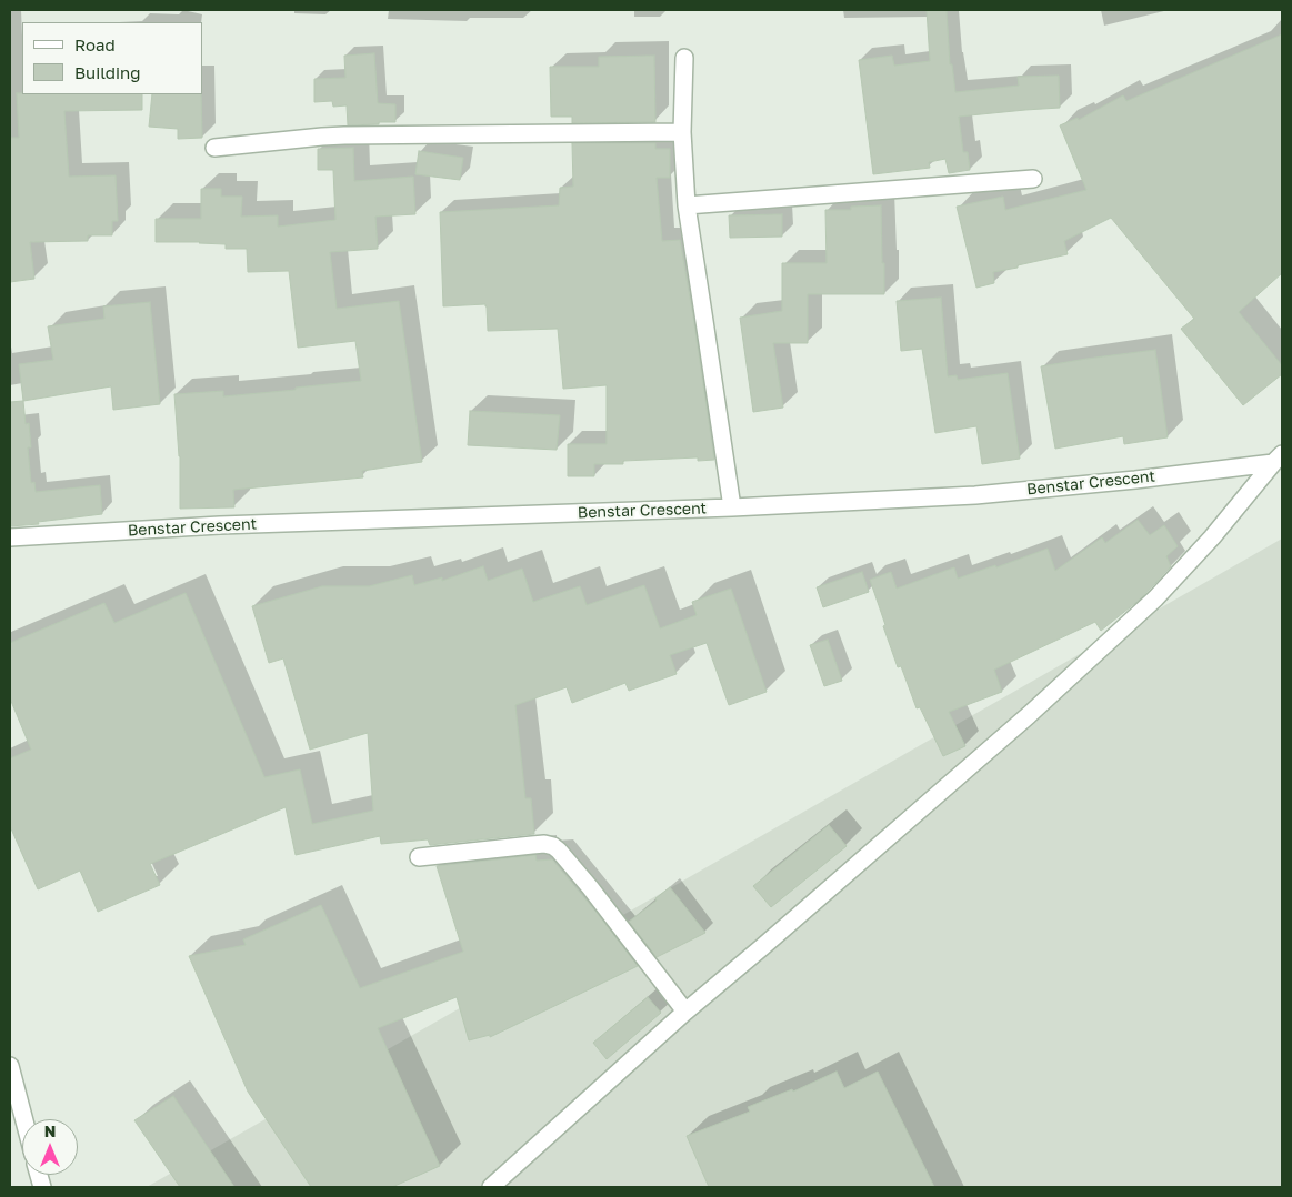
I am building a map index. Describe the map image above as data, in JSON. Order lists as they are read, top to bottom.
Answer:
{
  "streets": {
    "street": ["Benstar Crescent"]
  },
  "legend": ["Road", "Building"],
  "north": "top"
}
